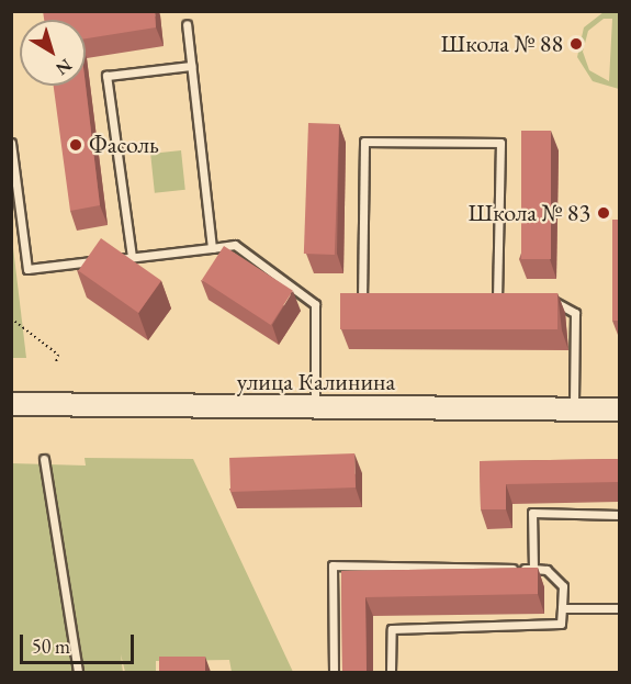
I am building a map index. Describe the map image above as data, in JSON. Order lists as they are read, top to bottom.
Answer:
{
  "streets": {
    "main road": ["улица Калинина"]
  },
  "places": ["Школа № 88", "Фасоль", "Школа № 83"],
  "scale_bar": "50 m",
  "north": "bottom right"
}
